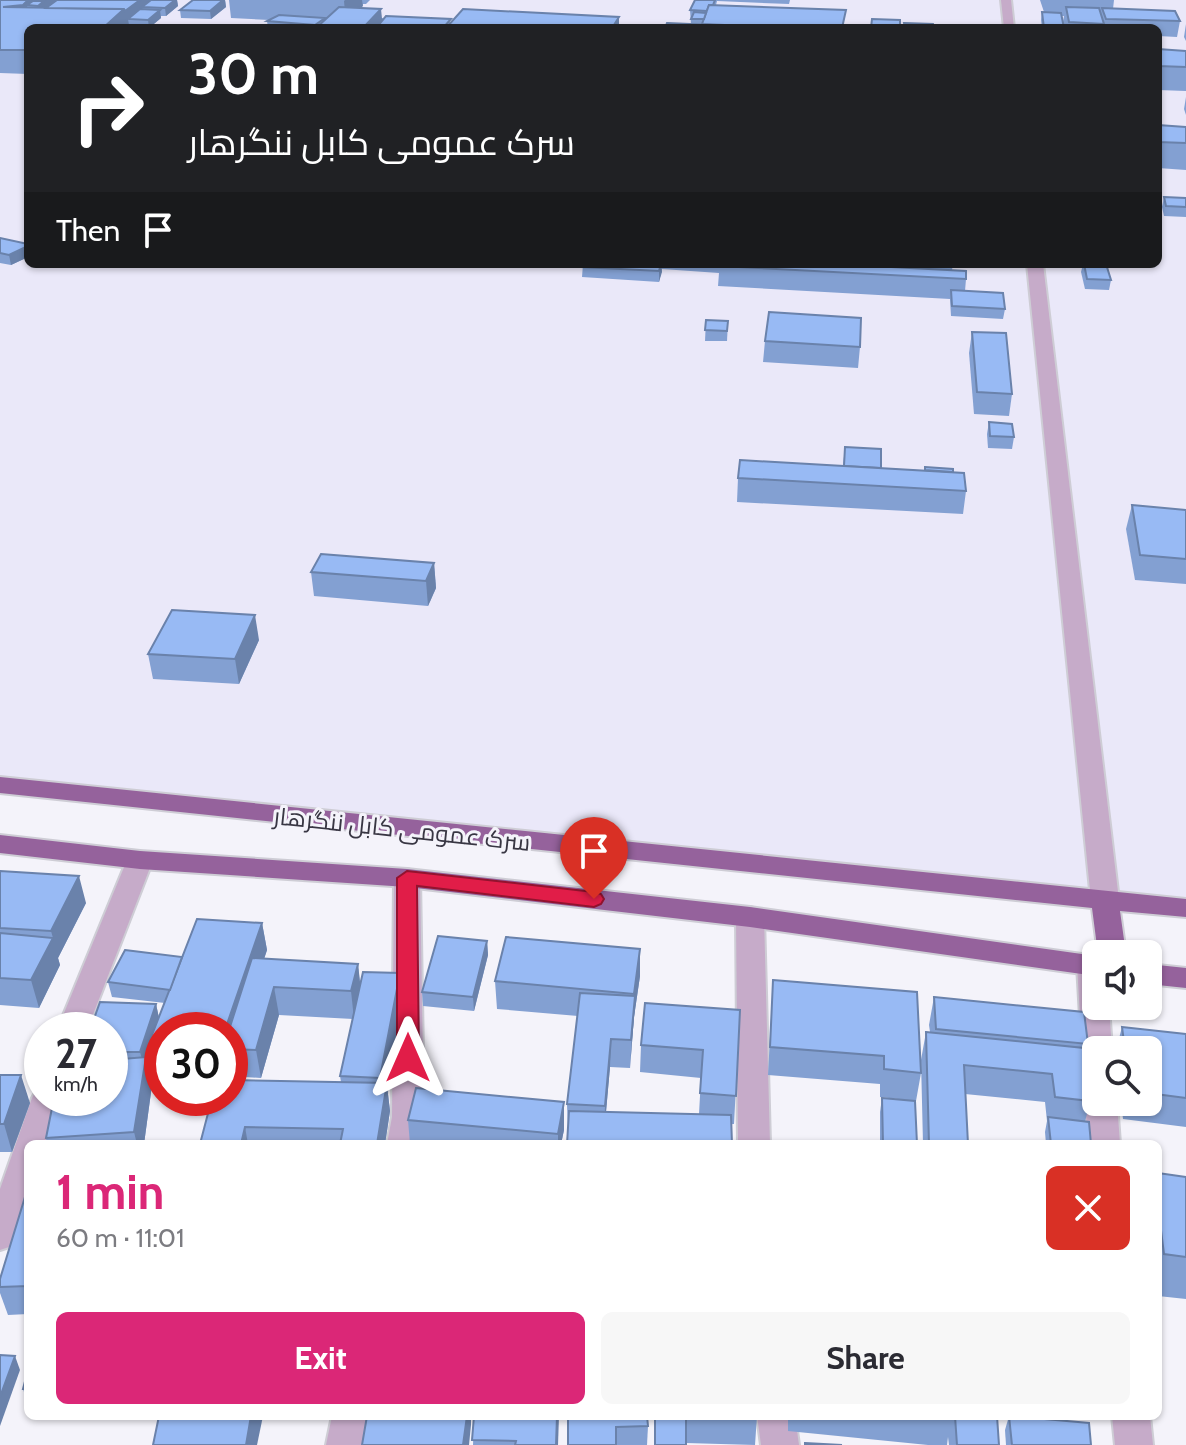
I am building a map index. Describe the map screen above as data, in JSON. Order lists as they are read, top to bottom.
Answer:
{
  "streets": {
    "highway": ["سرک عمومی کابل ننگرهار"]
  },
  "page": {
    "turn": ["30 m", "سرک عمومی کابل ننگرهار"],
    "then": "Then",
    "speed": "27 km/h",
    "limit": "30",
    "heading": ["1 min", "60 m · 11:01"],
    "buttons": ["Exit", "Share"]
  }
}
